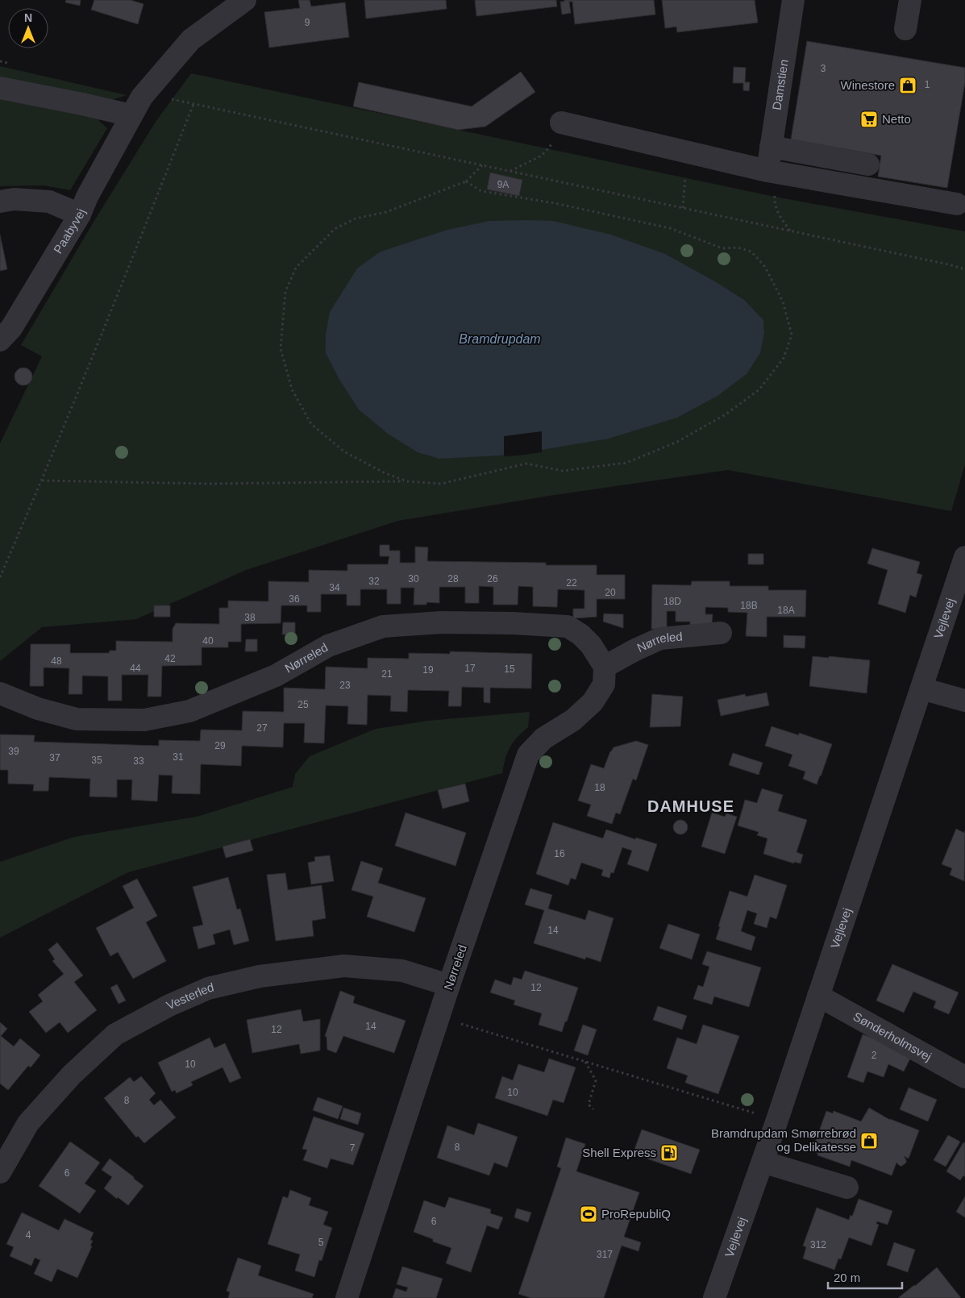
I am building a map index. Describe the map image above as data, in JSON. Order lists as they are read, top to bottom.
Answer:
{
  "streets": {
    "street": [
      "Damstien",
      "Paabyvej",
      "Vejlevej",
      "Nørreled",
      "Vesterled",
      "Sønderholmsvej"
    ]
  },
  "crossings": [
    ["Vejlevej", "Sønderholmsvej"],
    ["Nørreled", "Vesterled"]
  ],
  "districts": ["DAMHUSE"],
  "water": ["Bramdrupdam"],
  "places": {
    "shop": ["Winestore", "Bramdrupdam Smørrebrød og Delikatesse"],
    "supermarket": ["Netto"],
    "fuel station": ["Shell Express"],
    "sports": ["ProRepubliQ"]
  },
  "house_numbers": [
    "9",
    "3",
    "1",
    "9A",
    "30",
    "28",
    "26",
    "32",
    "22",
    "34",
    "20",
    "36",
    "18D",
    "18B",
    "18A",
    "38",
    "40",
    "42",
    "48",
    "44",
    "17",
    "15",
    "19",
    "21",
    "23",
    "25",
    "27",
    "29",
    "39",
    "31",
    "37",
    "35",
    "33",
    "18",
    "16",
    "14",
    "12",
    "14",
    "12",
    "2",
    "10",
    "10",
    "8",
    "8",
    "7",
    "6",
    "6",
    "4",
    "5",
    "312",
    "317"
  ],
  "scale_bar": "20 m",
  "north": "top"
}
